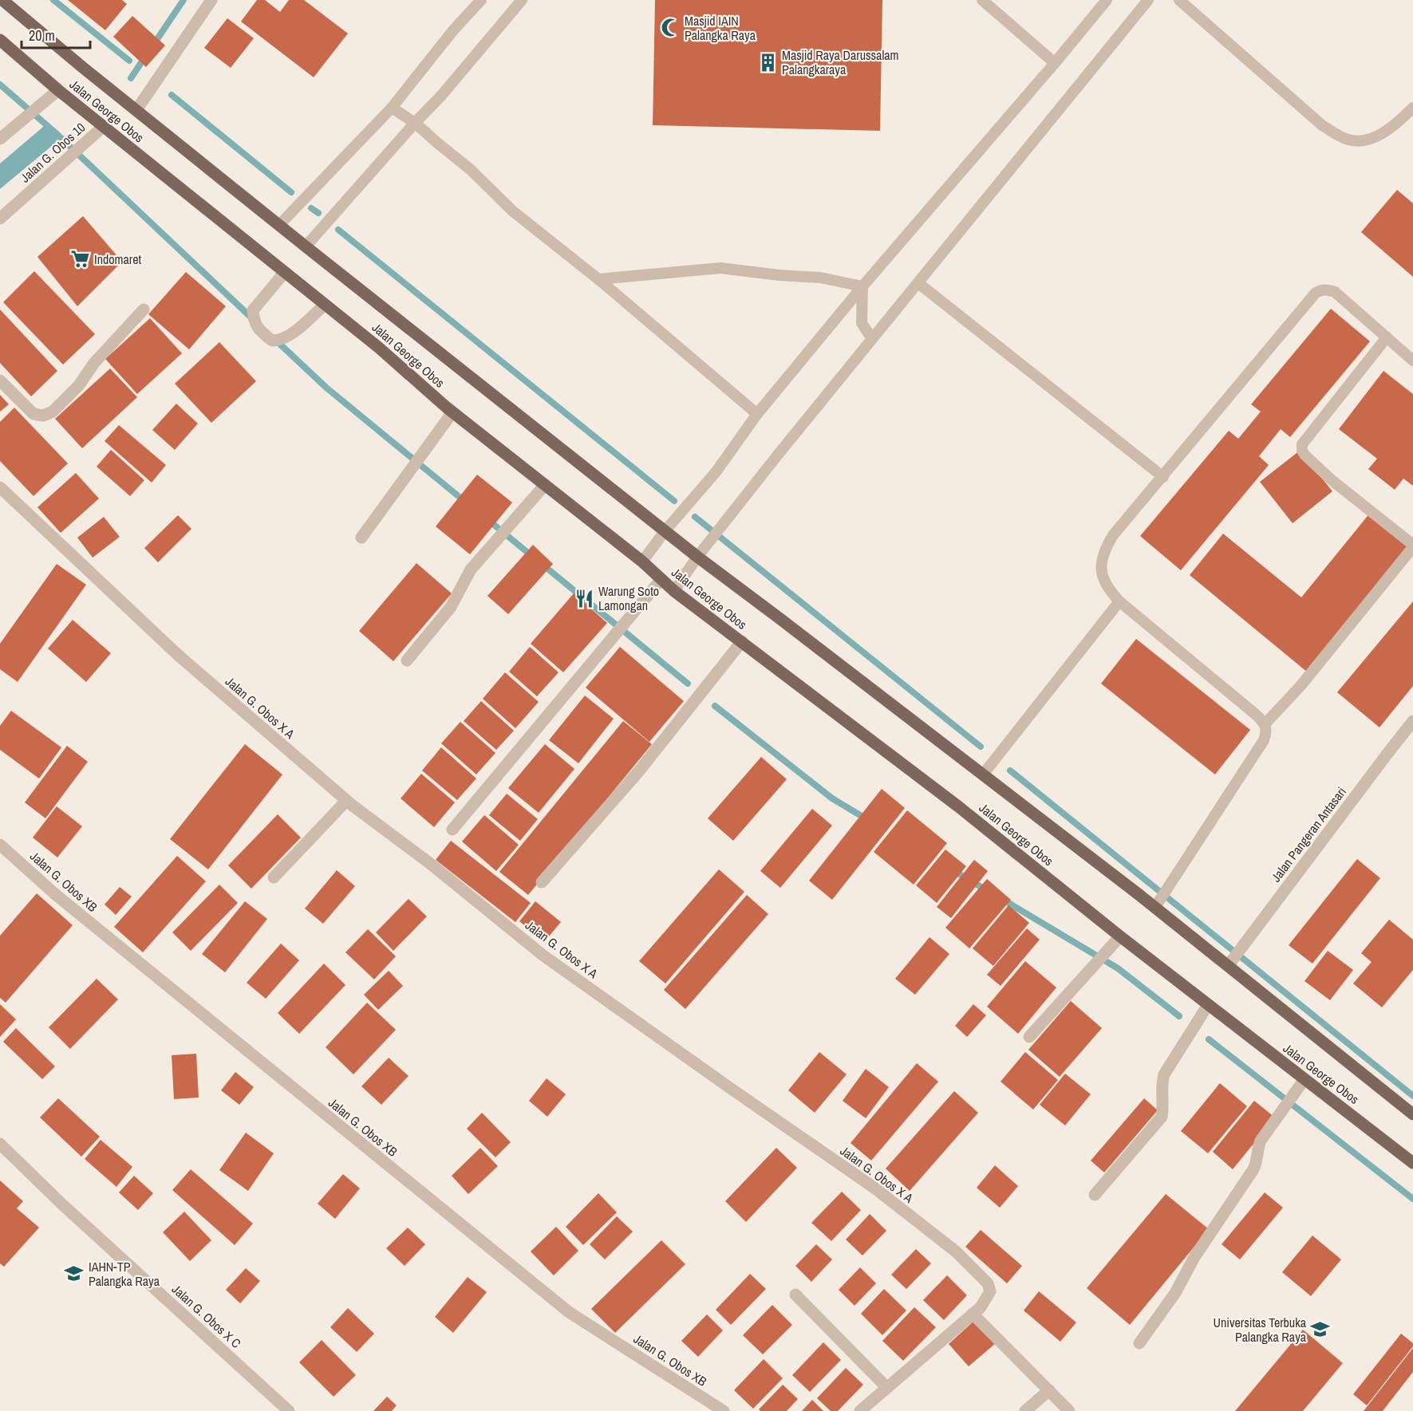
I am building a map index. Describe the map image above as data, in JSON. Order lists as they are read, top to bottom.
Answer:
{
  "streets": {
    "main road": ["Jalan George Obos"],
    "street": [
      "Jalan G. Obos 10",
      "Jalan G. Obos X A",
      "Jalan Pangeran Antasari",
      "Jalan G. Obos XB",
      "Jalan G. Obos X C"
    ]
  },
  "crossings": [
    ["Jalan George Obos", "Jalan G. Obos 10"],
    ["Jalan George Obos", "Jalan Pangeran Antasari"]
  ],
  "places": {
    "mosque": ["Masjid IAIN Palangka Raya"],
    "building": ["Masjid Raya Darussalam Palangkaraya"],
    "supermarket": ["Indomaret"],
    "restaurant": ["Warung Soto Lamongan"],
    "school or university": ["IAHN-TP Palangka Raya", "Universitas Terbuka Palangka Raya"]
  },
  "scale_bar": "20 m"
}
